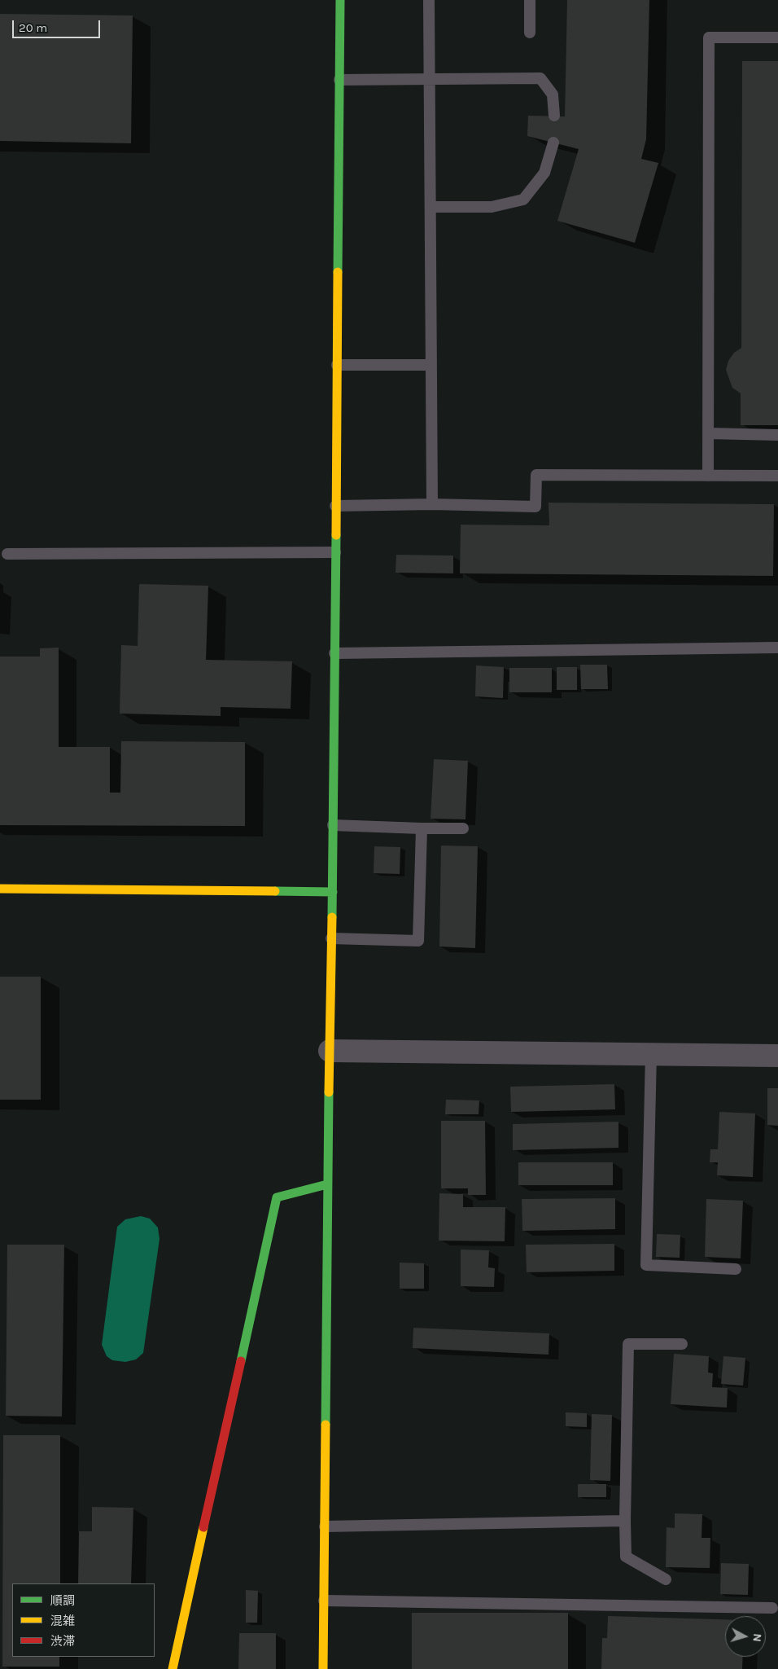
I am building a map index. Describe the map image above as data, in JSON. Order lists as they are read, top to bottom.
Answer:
{
  "legend": ["順調", "混雑", "渋滞"],
  "scale_bar": "20 m",
  "north": "right"
}
